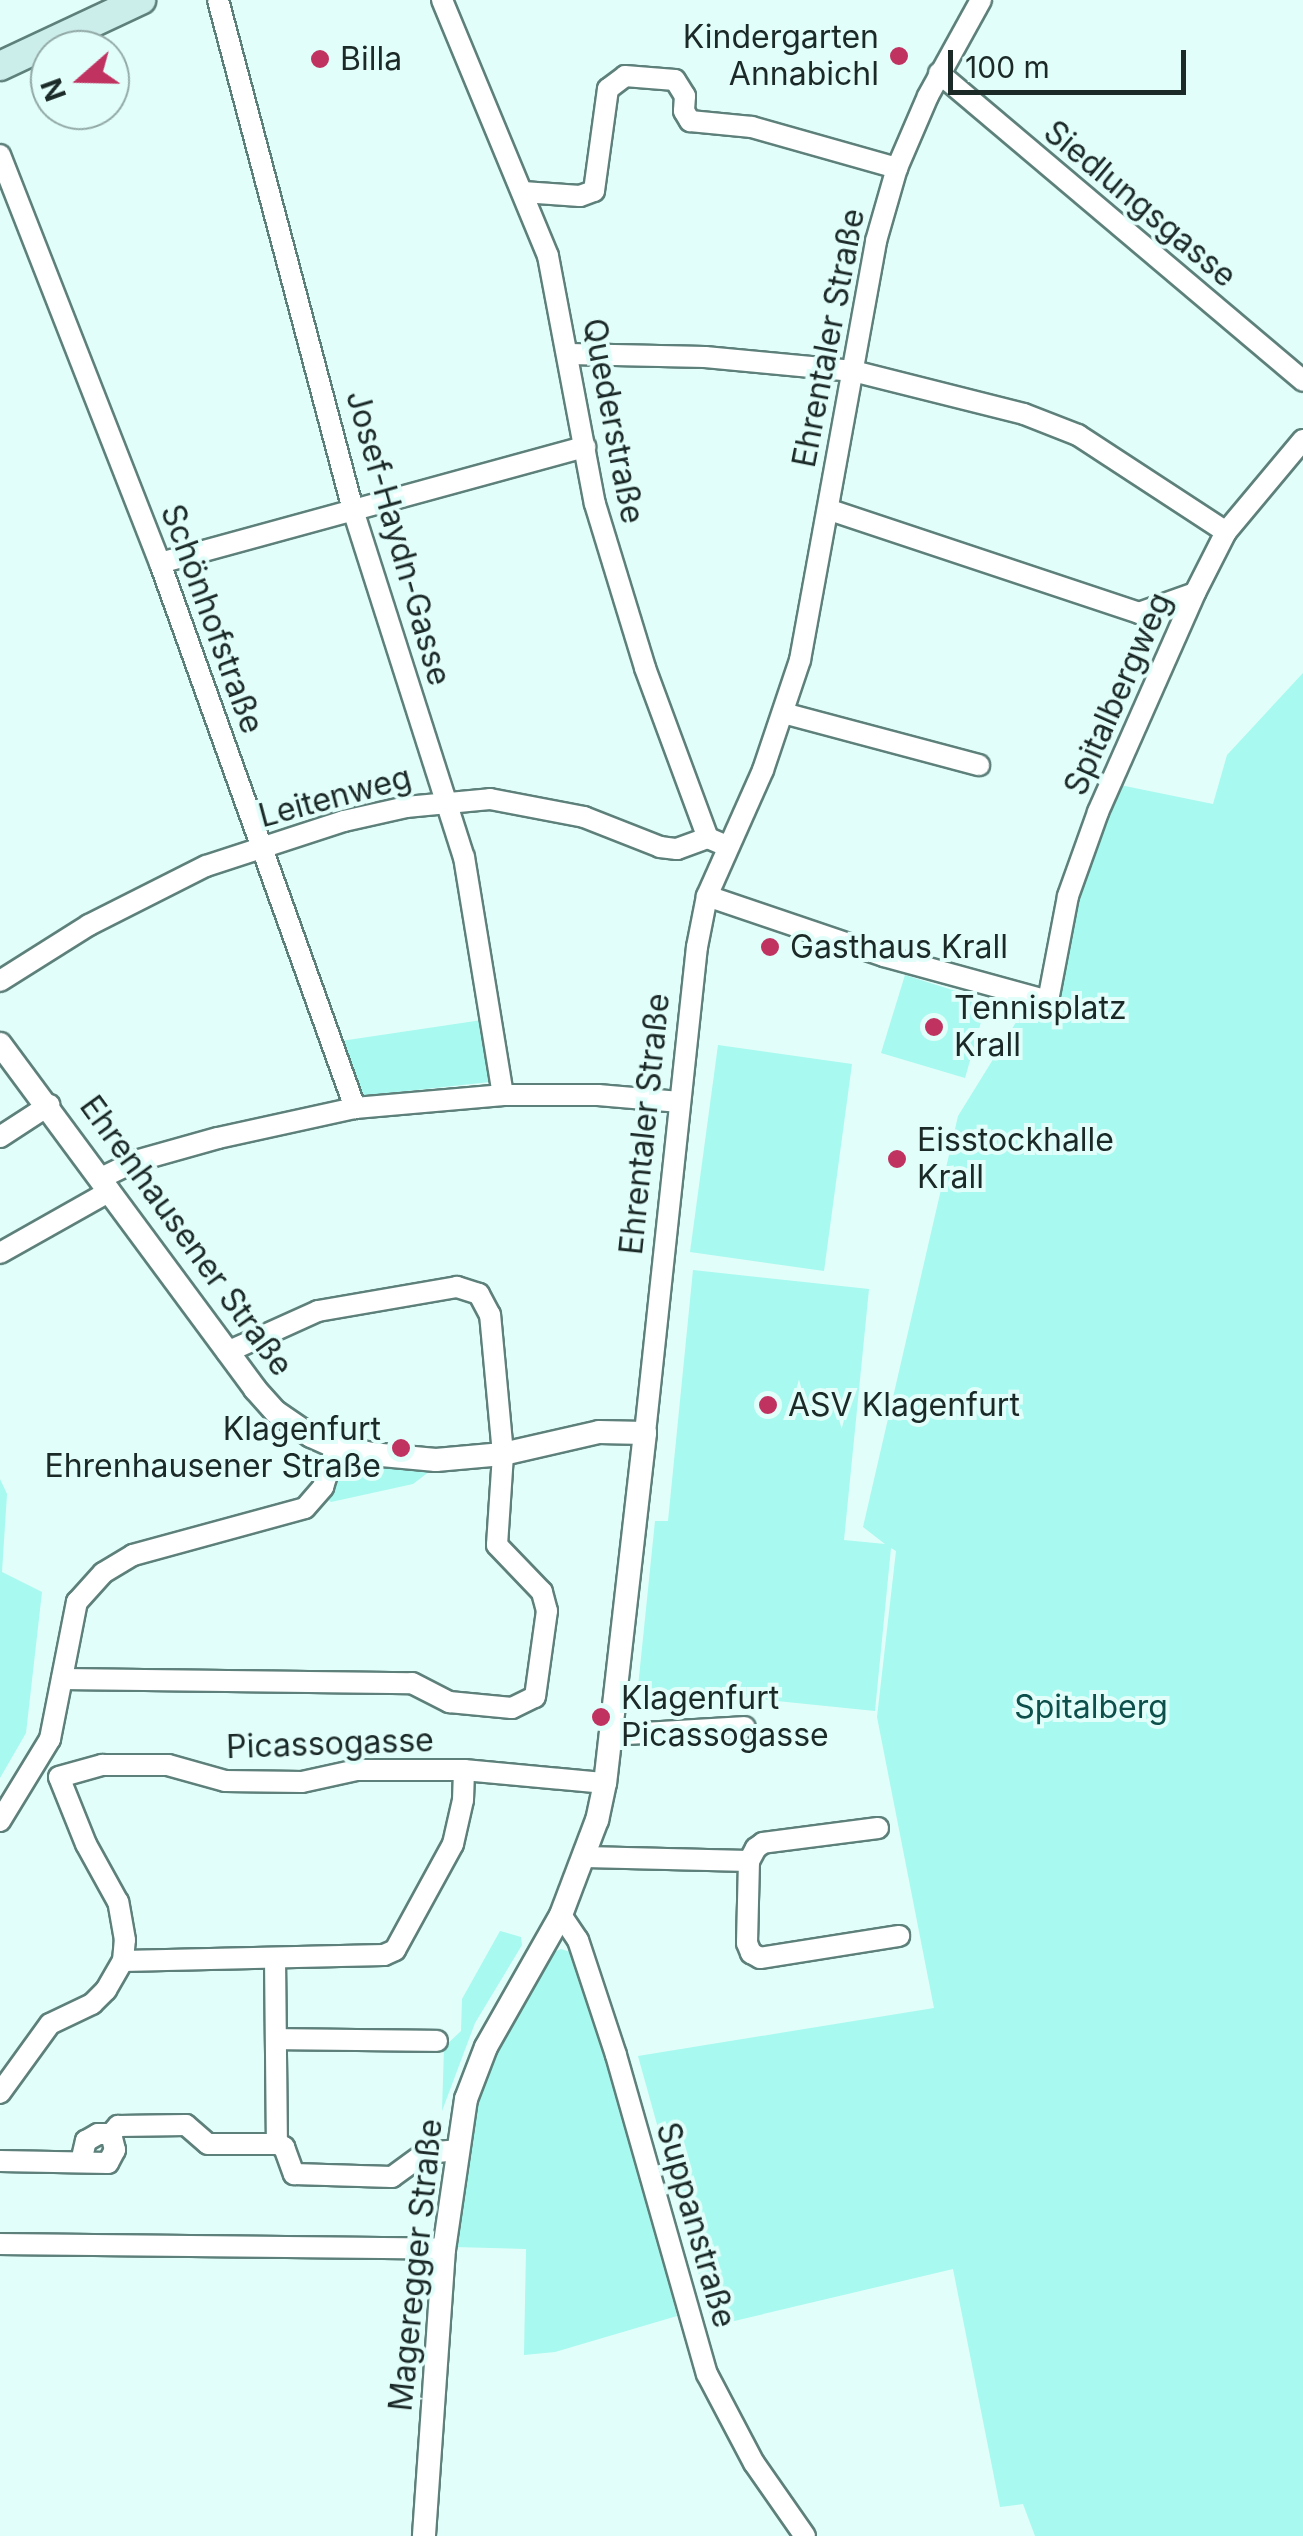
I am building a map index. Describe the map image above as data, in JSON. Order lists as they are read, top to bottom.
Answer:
{
  "streets": {
    "street": [
      "Siedlungsgasse",
      "Ehrentaler Straße",
      "Quederstraße",
      "Josef-Haydn-Gasse",
      "Schönhofstraße",
      "Spitalbergweg",
      "Leitenweg",
      "Ehrenhausener Straße",
      "Picassogasse",
      "Suppanstraße",
      "Mageregger Straße"
    ]
  },
  "crossings": [
    ["Siedlungsgasse", "Ehrentaler Straße"],
    ["Ehrentaler Straße", "Quederstraße"],
    ["Ehrentaler Straße", "Spitalbergweg"],
    ["Ehrentaler Straße", "Leitenweg"],
    ["Ehrentaler Straße", "Mageregger Straße"],
    ["Quederstraße", "Leitenweg"],
    ["Josef-Haydn-Gasse", "Leitenweg"],
    ["Schönhofstraße", "Leitenweg"],
    ["Picassogasse", "Mageregger Straße"],
    ["Suppanstraße", "Mageregger Straße"]
  ],
  "parks": ["Spitalberg"],
  "places": [
    "Kindergarten Annabichl",
    "Billa",
    "Gasthaus Krall",
    "Tennisplatz Krall",
    "Eisstockhalle Krall",
    "ASV Klagenfurt",
    "Klagenfurt Ehrenhausener Straße",
    "Klagenfurt Picassogasse"
  ],
  "scale_bar": "100 m",
  "north": "left"
}
